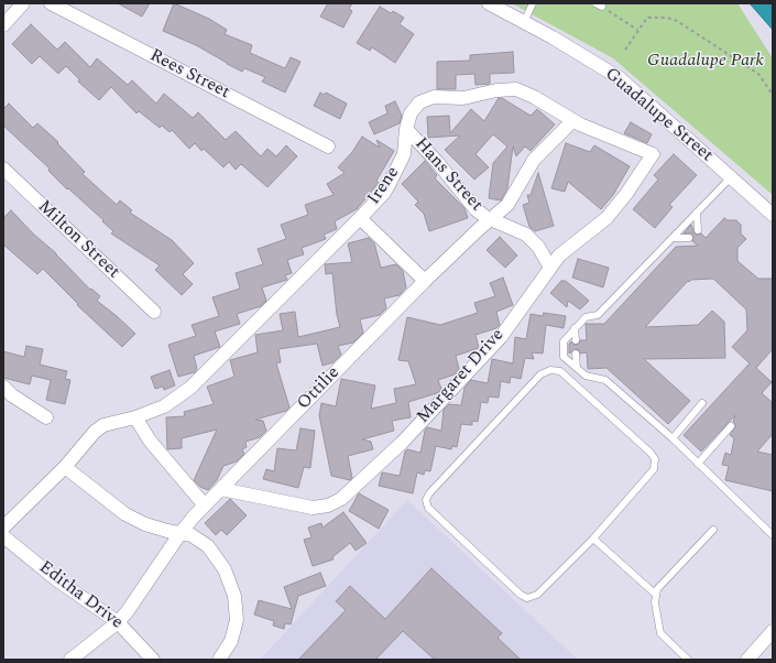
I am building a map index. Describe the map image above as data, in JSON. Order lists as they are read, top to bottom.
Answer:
{
  "streets": {
    "street": [
      "Rees Street",
      "Guadalupe Street",
      "Hans Street",
      "Irene",
      "Milton Street",
      "Margaret Drive",
      "Ottilie",
      "Editha Drive"
    ]
  },
  "crossings": [
    ["Hans Street", "Irene"],
    ["Hans Street", "Margaret Drive"],
    ["Hans Street", "Ottilie"],
    ["Irene", "Margaret Drive"],
    ["Irene", "Ottilie"],
    ["Margaret Drive", "Ottilie"],
    ["Ottilie", "Editha Drive"]
  ],
  "parks": ["Guadalupe Park"]
}
